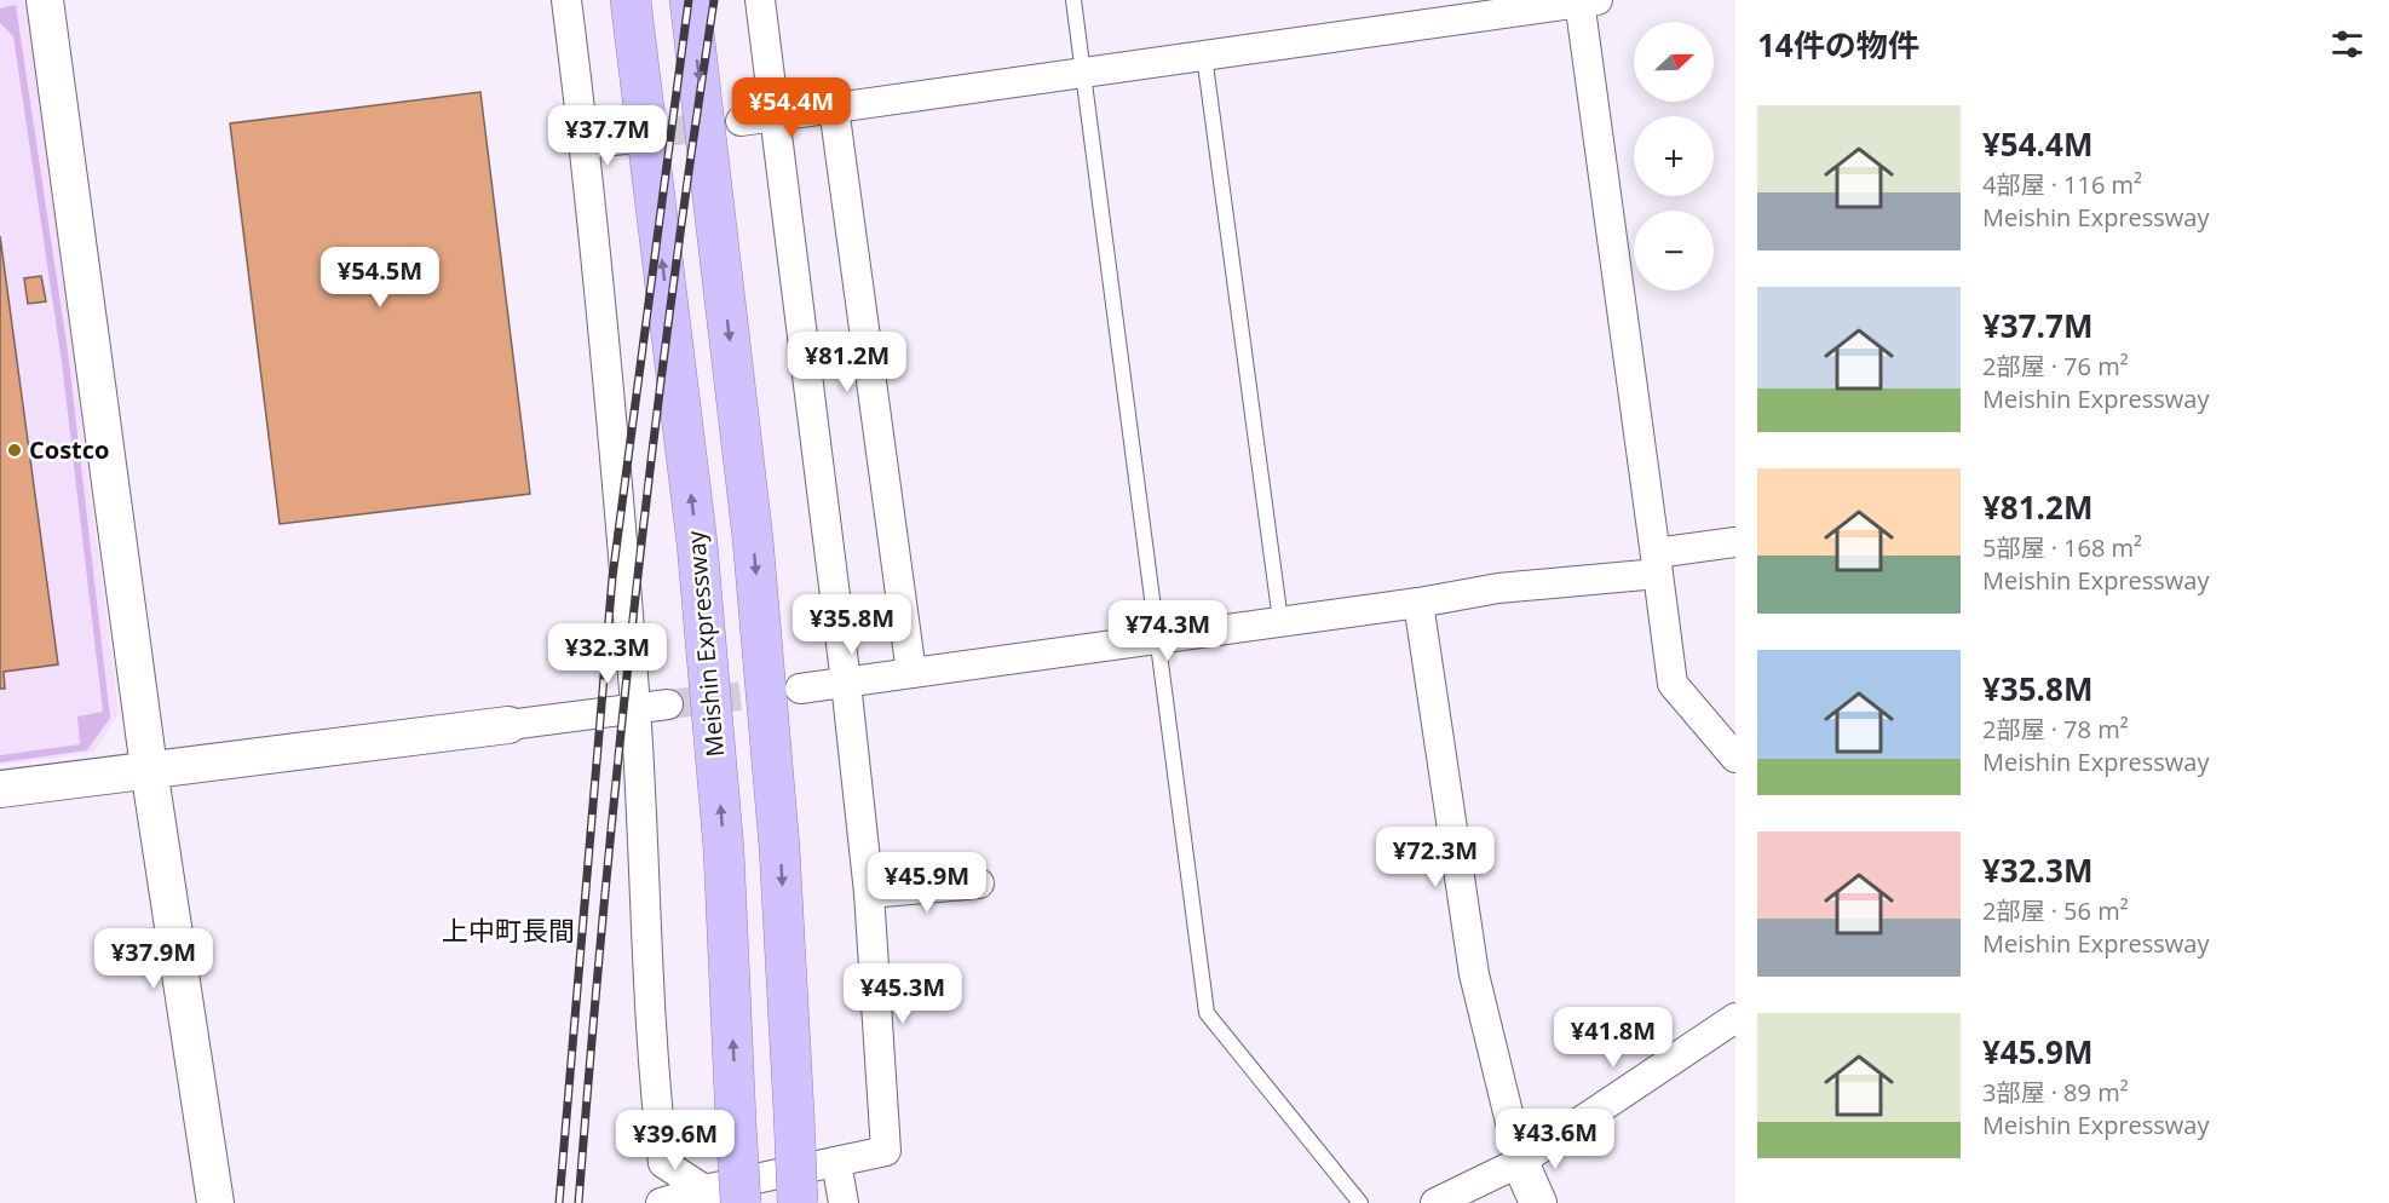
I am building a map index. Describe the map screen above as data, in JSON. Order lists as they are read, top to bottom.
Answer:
{
  "streets": {
    "highway": ["Meishin Expressway"]
  },
  "districts": ["上中町長間"],
  "places": ["Costco"],
  "north": "right",
  "page": {
    "heading": "14件の物件",
    "map_buttons": ["+", "−"],
    "price": [
      "¥54.4M",
      "¥37.7M",
      "¥54.5M",
      "¥81.2M",
      "¥35.8M",
      "¥74.3M",
      "¥32.3M",
      "¥72.3M",
      "¥45.9M",
      "¥37.9M",
      "¥45.3M",
      "¥41.8M",
      "¥43.6M",
      "¥39.6M"
    ],
    "list": [
      {
        "name": "¥54.4M",
        "note": "4部屋 · 116 m² · Meishin Expressway"
      },
      {
        "name": "¥37.7M",
        "note": "2部屋 · 76 m² · Meishin Expressway"
      },
      {
        "name": "¥81.2M",
        "note": "5部屋 · 168 m² · Meishin Expressway"
      },
      {
        "name": "¥35.8M",
        "note": "2部屋 · 78 m² · Meishin Expressway"
      },
      {
        "name": "¥32.3M",
        "note": "2部屋 · 56 m² · Meishin Expressway"
      },
      {
        "name": "¥45.9M",
        "note": "3部屋 · 89 m² · Meishin Expressway"
      }
    ]
  }
}
